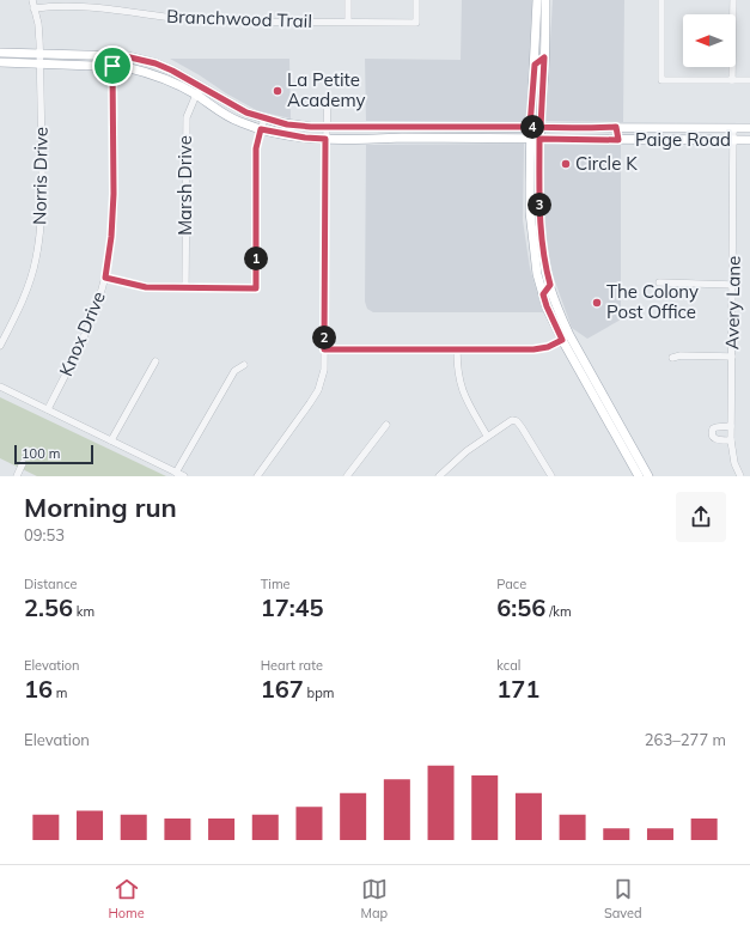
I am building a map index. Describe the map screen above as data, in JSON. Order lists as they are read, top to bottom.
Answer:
{
  "streets": {
    "main road": ["Paige Road"],
    "street": [
      "Branchwood Trail",
      "Norris Drive",
      "Marsh Drive",
      "Avery Lane",
      "Knox Drive"
    ]
  },
  "crossings": [
    ["Branchwood Trail", "Norris Drive"],
    ["Paige Road", "Norris Drive"],
    ["Paige Road", "Marsh Drive"],
    ["Paige Road", "Avery Lane"],
    ["Paige Road", "Knox Drive"]
  ],
  "places": ["La Petite Academy", "Circle K", "The Colony Post Office"],
  "scale_bar": "100 m",
  "north": "left",
  "page": {
    "pins": [
      "4",
      "3",
      "1",
      "2"
    ],
    "scale": "100 m",
    "heading": ["Morning run", "09:53"],
    "stats": [
      ["Distance", "2.56 km"],
      ["Time", "17:45"],
      ["Pace", "6:56 /km"],
      ["Elevation", "16 m"],
      ["Heart rate", "167 bpm"],
      ["kcal", "171"]
    ],
    "chart": ["Elevation", "263–277 m"],
    "tabs": ["Home", "Map", "Saved"]
  }
}
